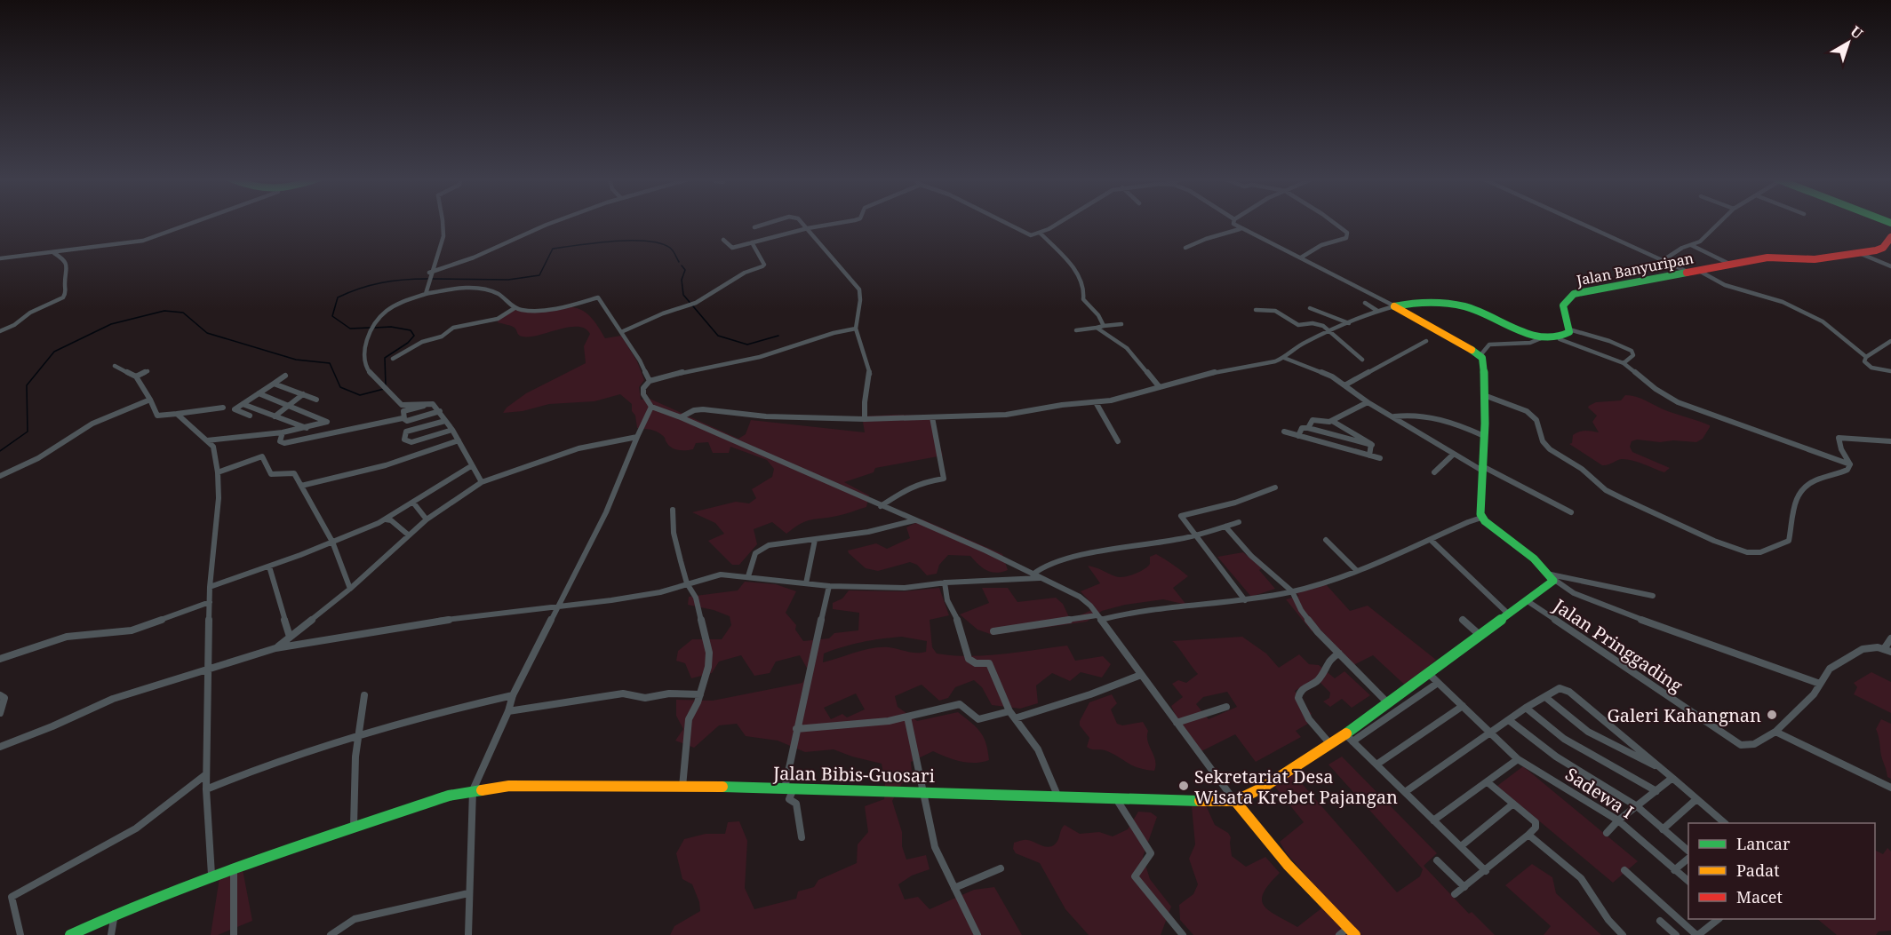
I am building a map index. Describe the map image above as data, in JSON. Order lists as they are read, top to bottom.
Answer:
{
  "streets": {
    "street": [
      "Jalan Banyuripan",
      "Jalan Pringgading",
      "Jalan Bibis-Guosari",
      "Sadewa I"
    ]
  },
  "places": ["Galeri Kahangnan", "Sekretariat Desa Wisata Krebet Pajangan"],
  "legend": ["Lancar", "Padat", "Macet"],
  "north": "top right"
}
